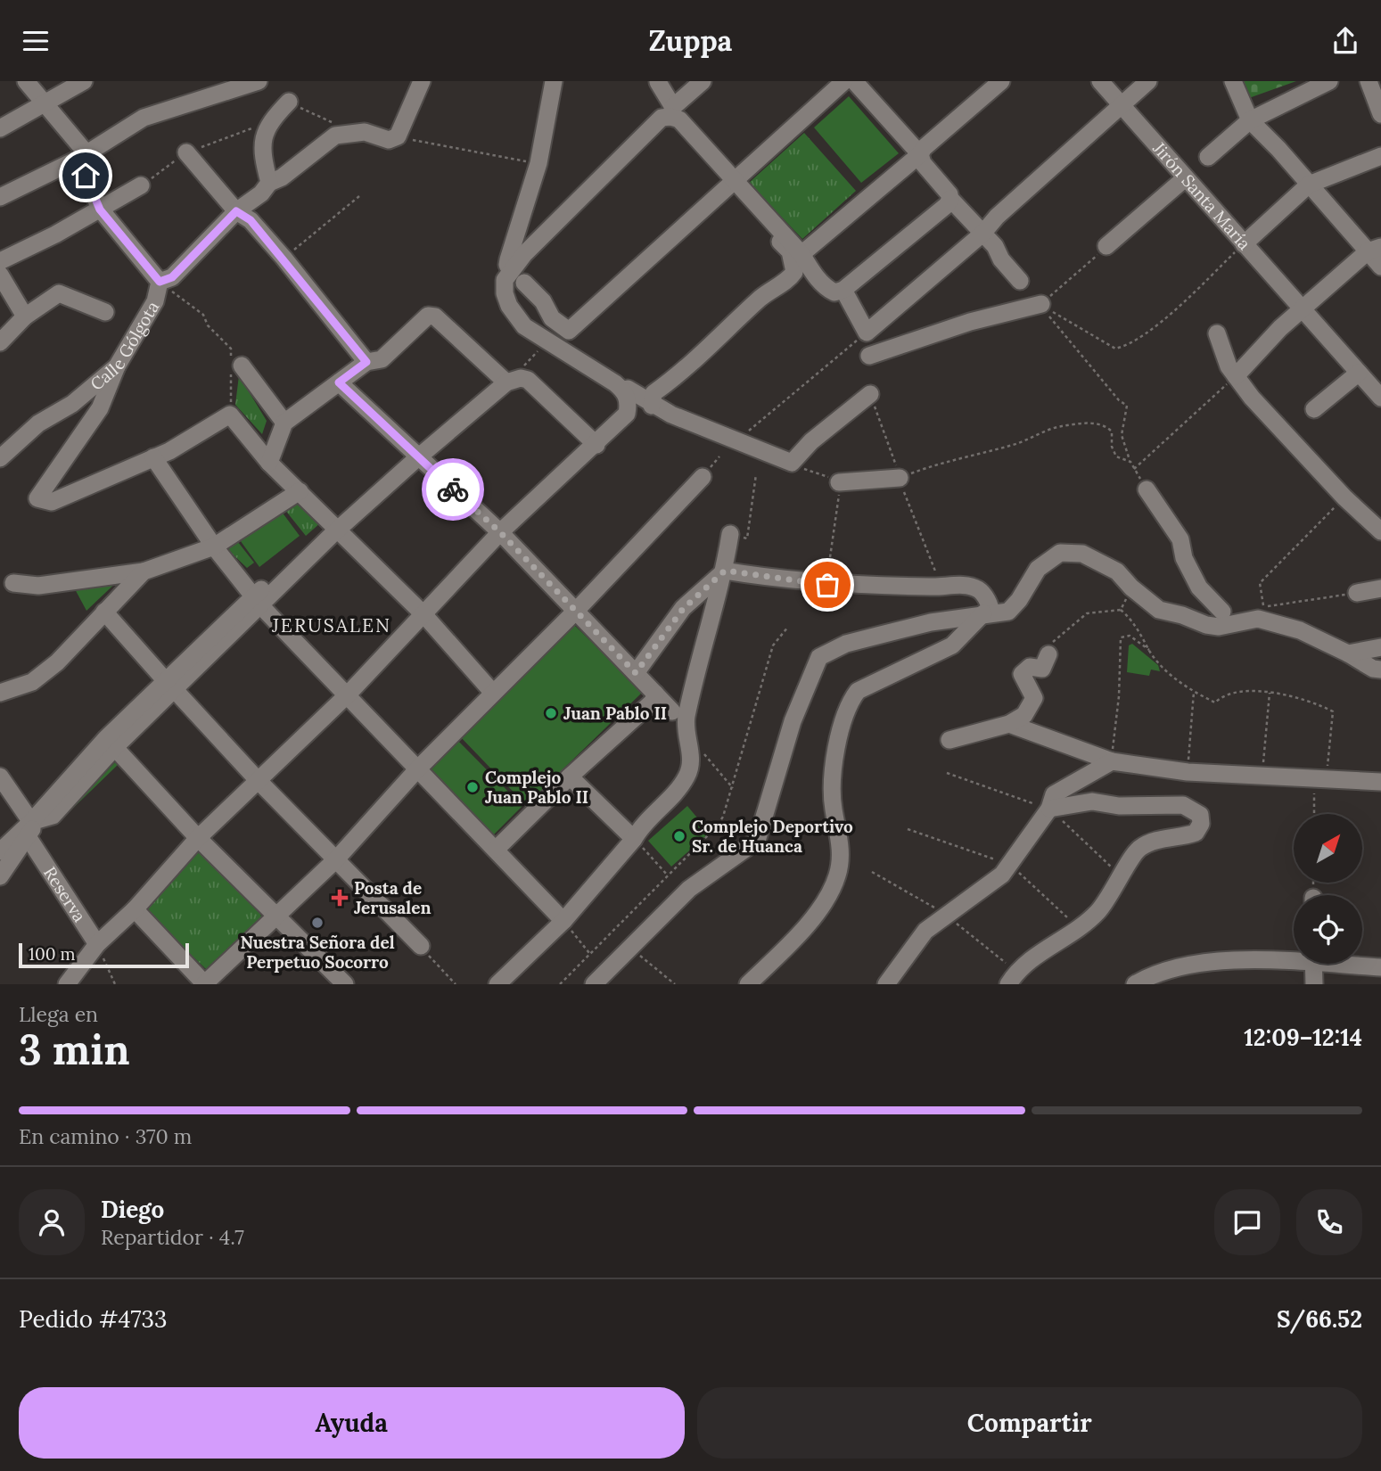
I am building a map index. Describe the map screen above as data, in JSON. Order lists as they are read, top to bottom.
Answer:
{
  "streets": {
    "street": ["Jirón Santa María", "Calle Gólgota", "Reserva"]
  },
  "districts": ["JERUSALEN"],
  "places": {
    "other": [
      "Juan Pablo II",
      "Complejo Juan Pablo II",
      "Complejo Deportivo Sr. de Huanca",
      "Nuestra Señora del Perpetuo Socorro"
    ],
    "health": ["Posta de Jerusalen"]
  },
  "scale_bar": "100 m",
  "north": "top right",
  "page": {
    "header": "Zuppa",
    "scale": "100 m",
    "heading": ["3 min", "Llega en", "12:09–12:14"],
    "panel": [
      "Diego",
      "Repartidor · 4.7",
      "Pedido #4733",
      "S/66.52"
    ],
    "bar": "En camino · 370 m",
    "buttons": ["Ayuda", "Compartir"]
  }
}
